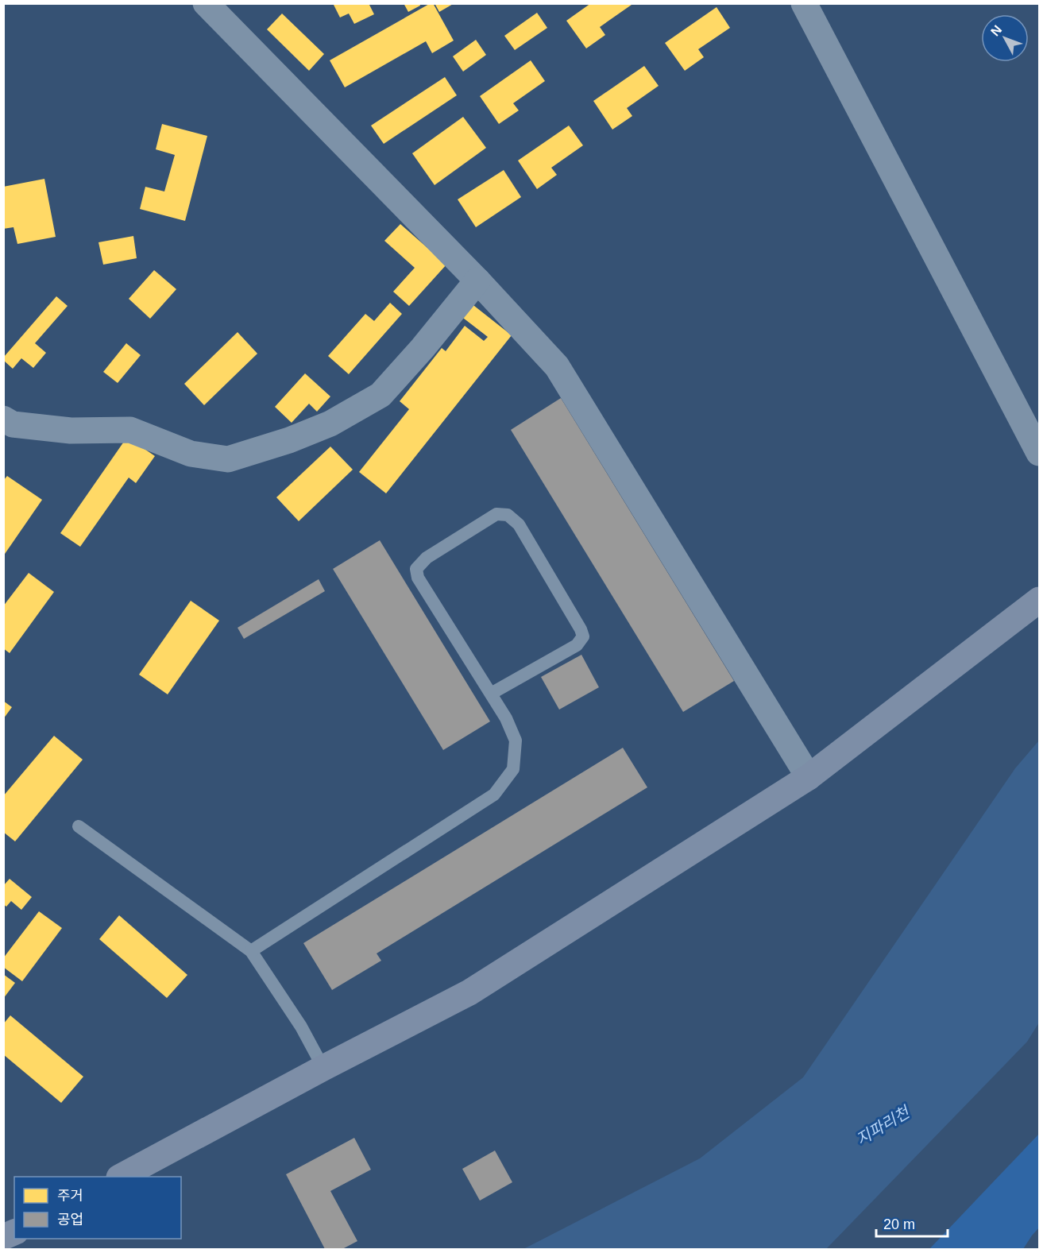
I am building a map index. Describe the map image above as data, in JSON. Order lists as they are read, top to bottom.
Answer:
{
  "water": ["지파리천"],
  "legend": ["주거", "공업"],
  "scale_bar": "20 m",
  "north": "top left"
}
